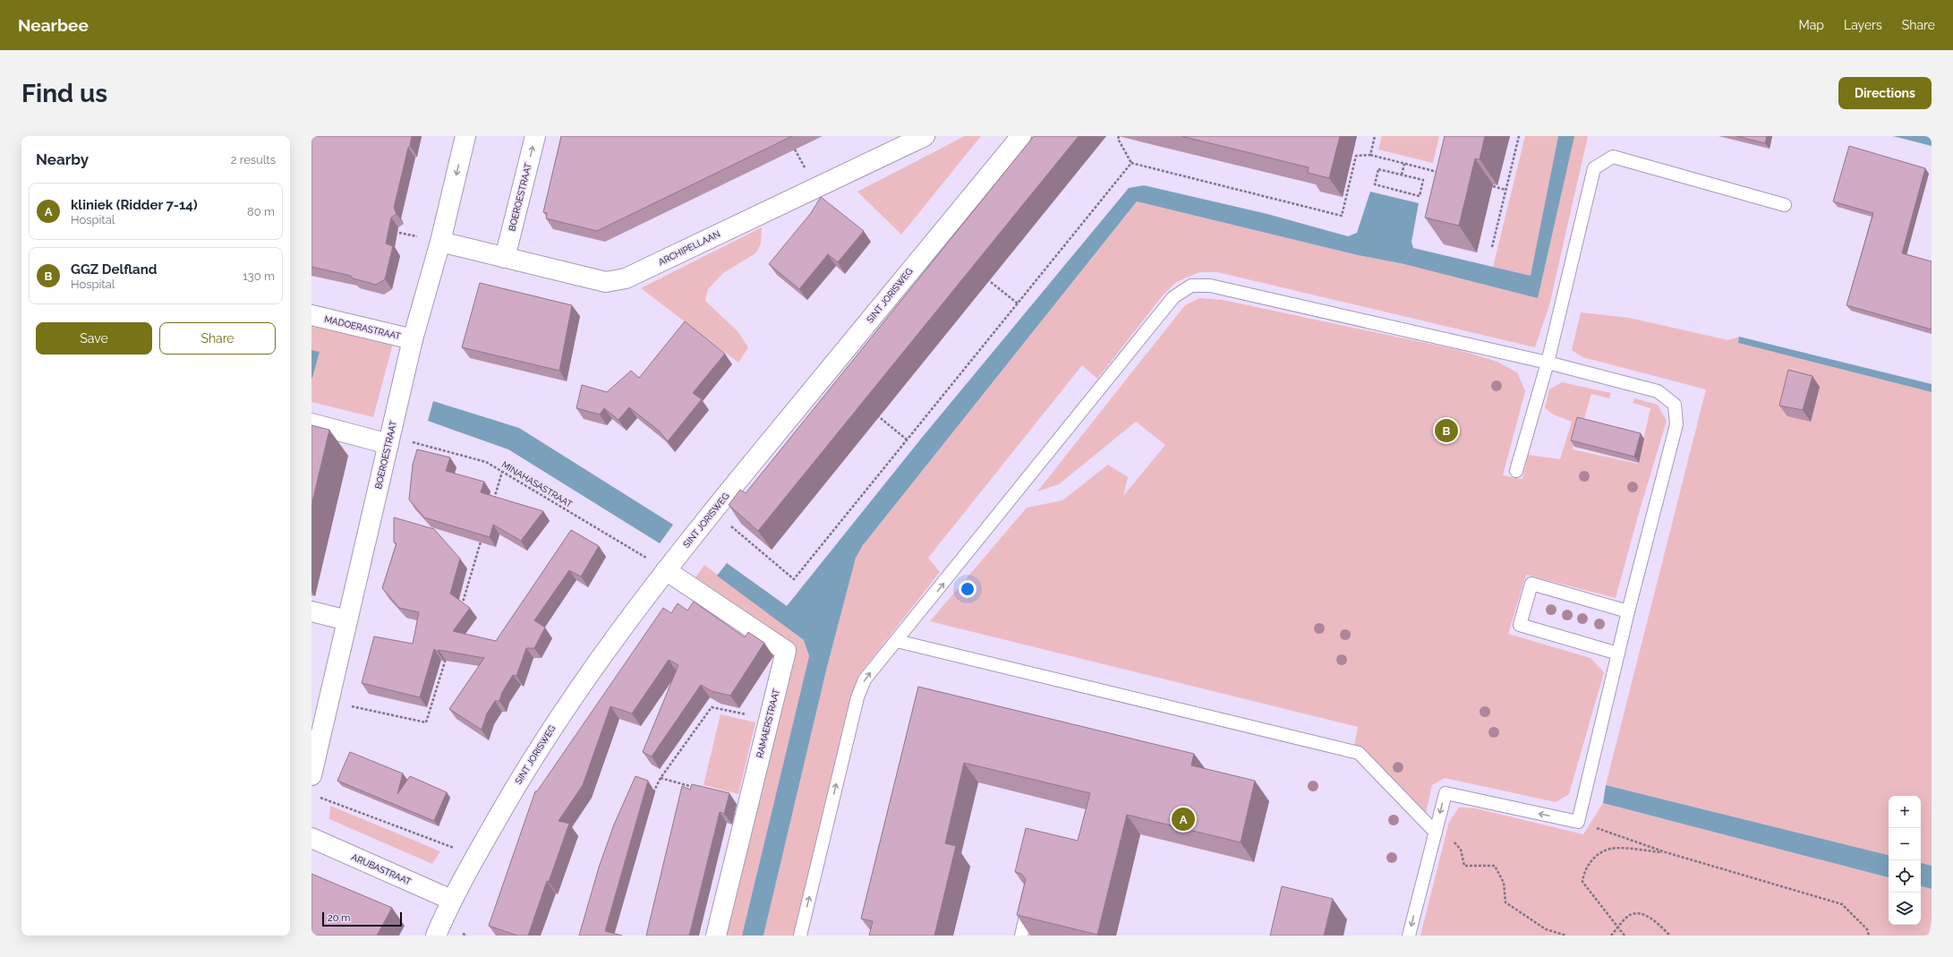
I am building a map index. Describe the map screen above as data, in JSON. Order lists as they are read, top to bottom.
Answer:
{
  "streets": {
    "street": [
      "BOEROESTRAAT",
      "ARCHIPELLAAN",
      "SINT JORISWEG",
      "MADOERASTRAAT",
      "RAMAERSTRAAT",
      "ARUBASTRAAT"
    ],
    "path": ["MINAHASASTRAAT"]
  },
  "crossings": [
    ["BOEROESTRAAT", "ARCHIPELLAAN"],
    ["BOEROESTRAAT", "MADOERASTRAAT"],
    ["BOEROESTRAAT", "MINAHASASTRAAT"],
    ["SINT JORISWEG", "MINAHASASTRAAT"],
    ["SINT JORISWEG", "RAMAERSTRAAT"],
    ["SINT JORISWEG", "ARUBASTRAAT"],
    ["MINAHASASTRAAT", "RAMAERSTRAAT"]
  ],
  "scale_bar": "20 m",
  "page": {
    "header": "Nearbee",
    "nav": ["Map", "Layers", "Share"],
    "buttons": [
      "Directions",
      ["Save", "Share"]
    ],
    "title": "Find us",
    "heading": ["Nearby", "2 results"],
    "list": [
      {
        "mark": "A",
        "name": "kliniek (Ridder 7-14)",
        "note": "Hospital",
        "value": "80 m"
      },
      {
        "mark": "B",
        "name": "GGZ Delfland",
        "note": "Hospital",
        "value": "130 m"
      }
    ],
    "pins": ["B", "A"],
    "map_buttons": ["+", "−"],
    "scale": "20 m"
  }
}
